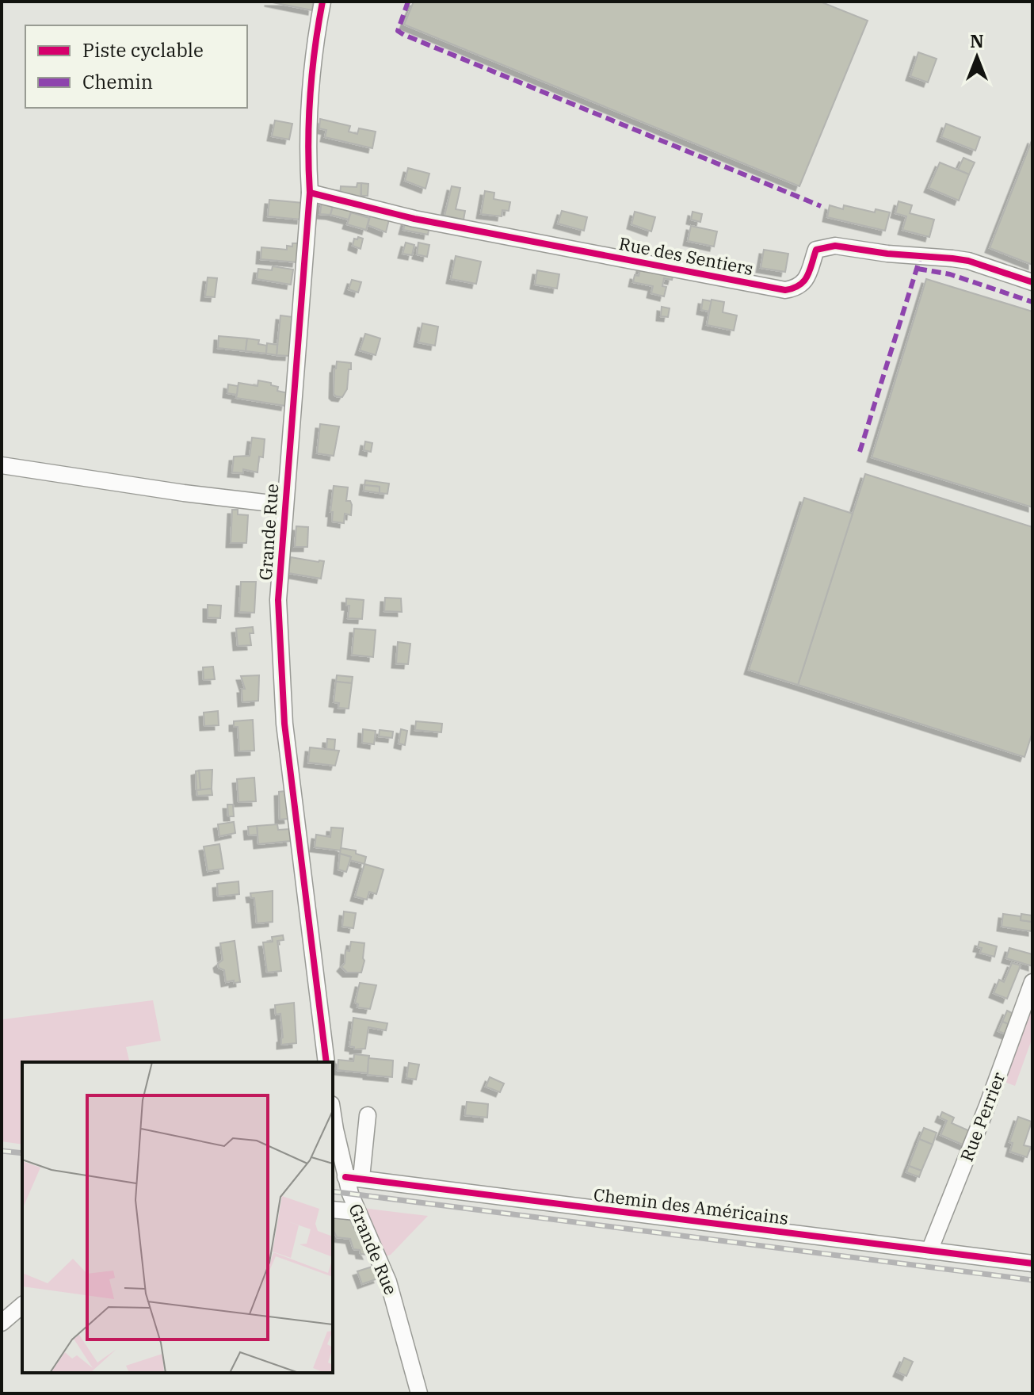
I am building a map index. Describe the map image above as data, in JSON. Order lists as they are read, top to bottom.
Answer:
{
  "streets": {
    "street": [
      "Rue des Sentiers",
      "Grande Rue",
      "Rue Perrier",
      "Chemin des Américains"
    ]
  },
  "crossings": [
    ["Rue des Sentiers", "Grande Rue"],
    ["Grande Rue", "Chemin des Américains"],
    ["Rue Perrier", "Chemin des Américains"]
  ],
  "legend": ["Piste cyclable", "Chemin"],
  "north": "top"
}
